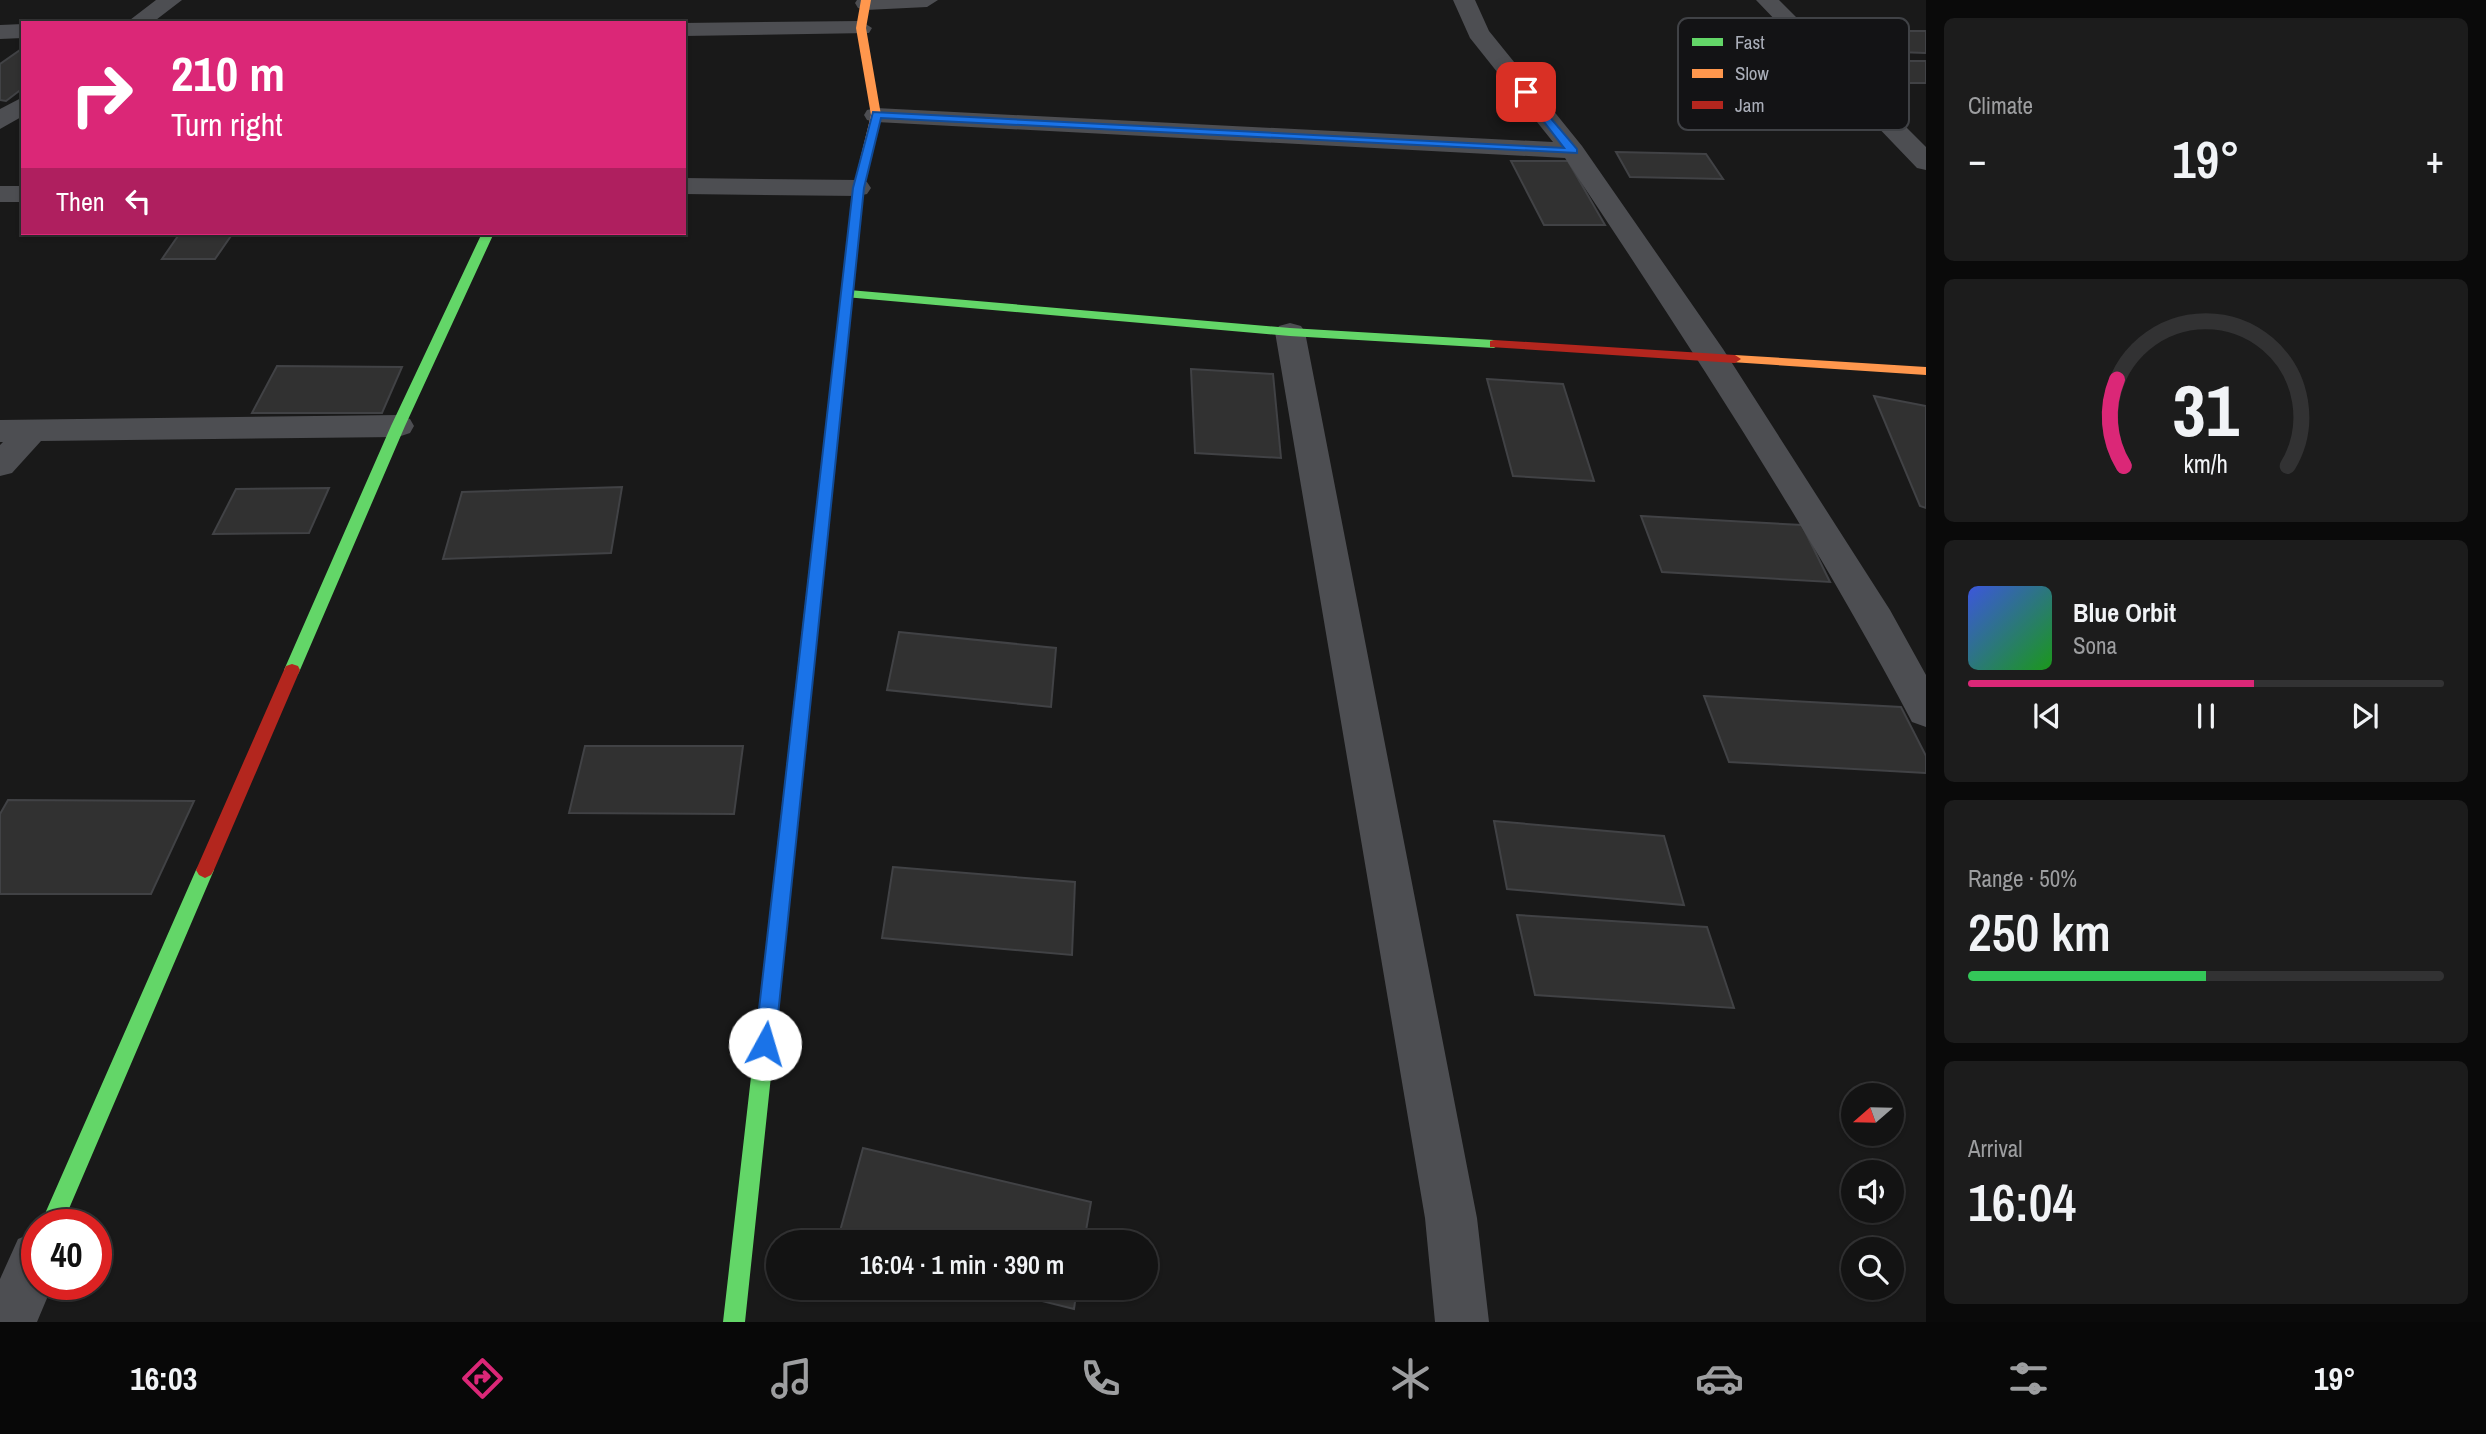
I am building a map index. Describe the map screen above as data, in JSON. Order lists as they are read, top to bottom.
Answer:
{
  "legend": ["Fast", "Slow", "Jam"],
  "north": "left",
  "page": {
    "tile": [
      "Climate",
      ["Range · 50%", "250 km"],
      ["Arrival", "16:04"]
    ],
    "turn": ["210 m", "Turn right"],
    "heat": ["−", "19°", "+"],
    "then": "Then",
    "song": ["Blue Orbit", "Sona"],
    "limit": "40",
    "trip": "16:04 · 1 min · 390 m",
    "tabs": ["16:03", "19°"],
    "gauge": ["31", "km/h"]
  }
}
